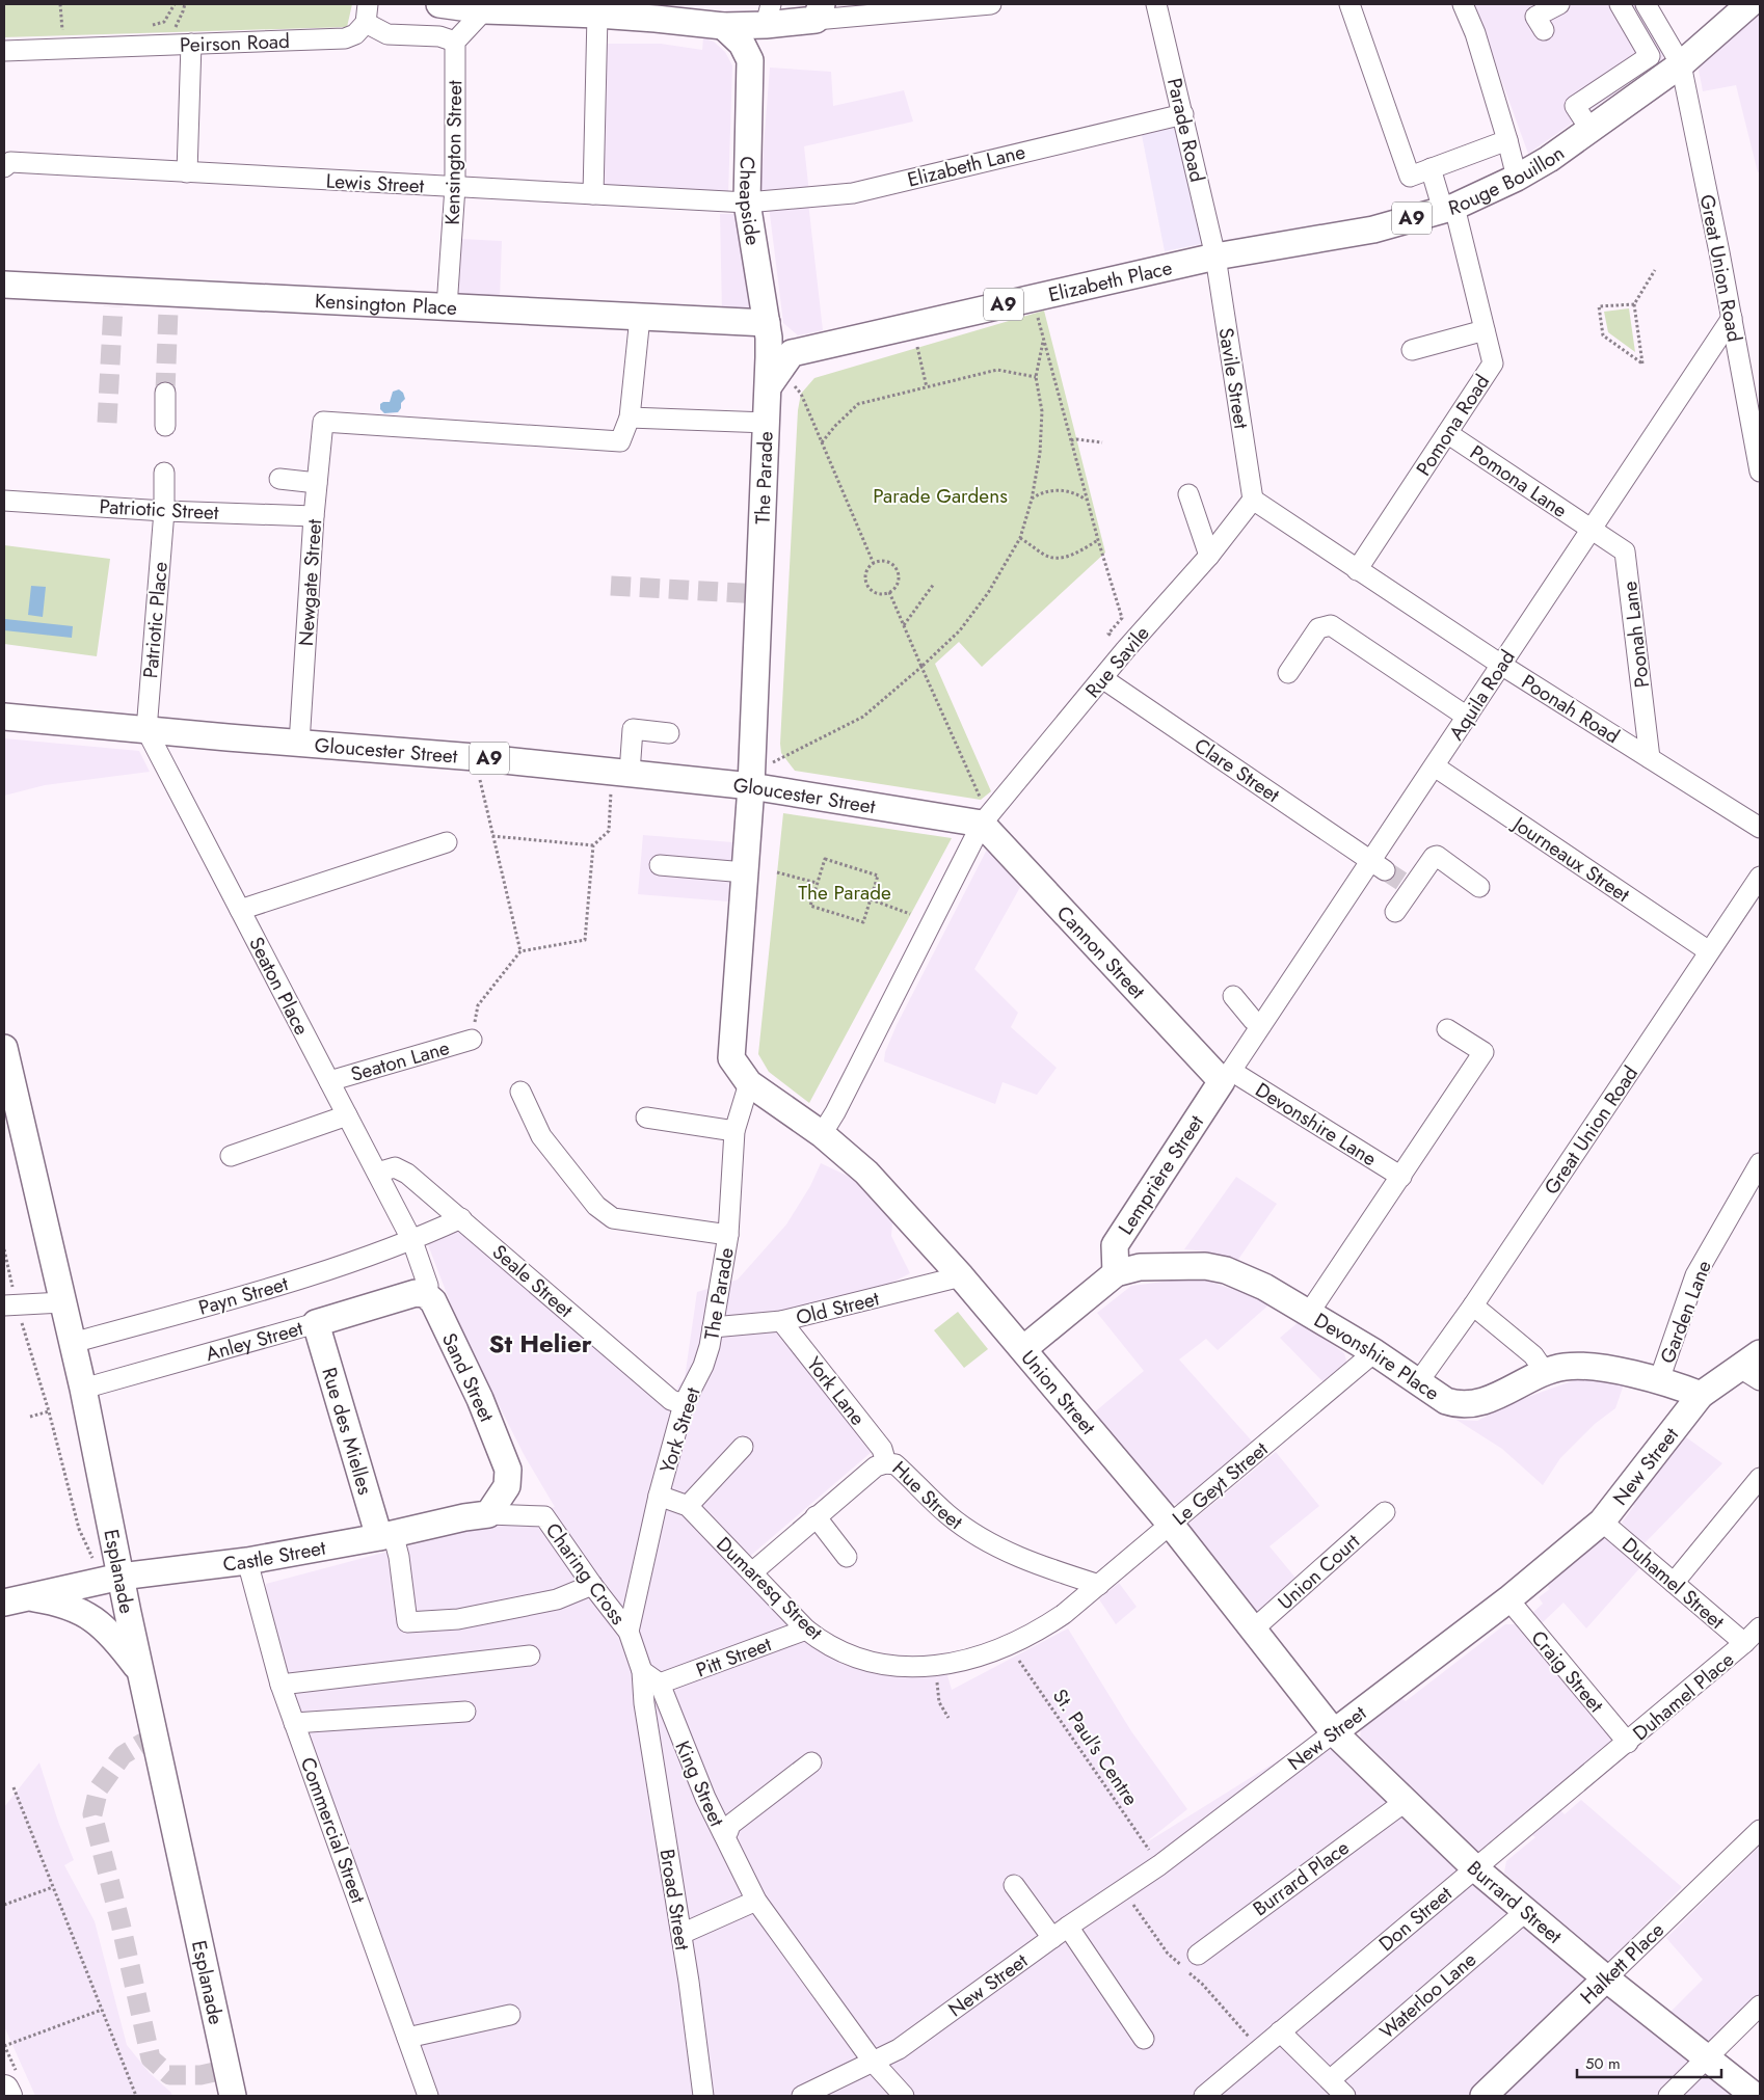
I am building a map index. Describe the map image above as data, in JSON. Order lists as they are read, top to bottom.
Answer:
{
  "streets": {
    "main road": [
      "Rouge Bouillon",
      "Cheapside",
      "A9",
      "Elizabeth Place",
      "Kensington Place",
      "The Parade",
      "Gloucester Street",
      "Cannon Street",
      "Lemprière Street",
      "Anley Street",
      "Devonshire Place",
      "Sand Street",
      "Union Street",
      "Rue des Mielles",
      "New Street",
      "Castle Street",
      "Esplanade",
      "Burrard Street",
      "Halkett Place"
    ],
    "street": [
      "Peirson Road",
      "Parade Road",
      "Kensington Street",
      "Elizabeth Lane",
      "Lewis Street",
      "Great Union Road",
      "Savile Street",
      "Pomona Road",
      "Pomona Lane",
      "Patriotic Street",
      "Newgate Street",
      "Patriotic Place",
      "Poonah Lane",
      "Rue Savile",
      "Aquila Road",
      "Poonah Road",
      "Clare Street",
      "Journeaux Street",
      "Seaton Place",
      "Seaton Lane",
      "Devonshire Lane",
      "Seale Street",
      "Payn Street",
      "Old Street",
      "Garden Lane",
      "York Lane",
      "York Street",
      "Le Geyt Street",
      "Hue Street",
      "Union Court",
      "Charing Cross",
      "Duhamel Street",
      "Dumaresq Street",
      "Pitt Street",
      "Craig Street",
      "Duhamel Place",
      "King Street",
      "Commercial Street",
      "Burrard Place",
      "Broad Street",
      "Don Street",
      "Waterloo Lane"
    ],
    "path": ["St. Paul's Centre"]
  },
  "crossings": [
    ["Peirson Road", "Kensington Street"],
    ["Parade Road", "Elizabeth Lane"],
    ["Parade Road", "Rouge Bouillon"],
    ["Parade Road", "Elizabeth Place"],
    ["Parade Road", "Savile Street"],
    ["Kensington Street", "Lewis Street"],
    ["Kensington Street", "Kensington Place"],
    ["Elizabeth Lane", "Lewis Street"],
    ["Elizabeth Lane", "Cheapside"],
    ["Rouge Bouillon", "Great Union Road"],
    ["Rouge Bouillon", "Elizabeth Place"],
    ["Rouge Bouillon", "Savile Street"],
    ["Rouge Bouillon", "Pomona Road"],
    ["Lewis Street", "Cheapside"],
    ["Cheapside", "Elizabeth Place"],
    ["Cheapside", "Kensington Place"],
    ["Cheapside", "The Parade"],
    ["Great Union Road", "Aquila Road"],
    ["Great Union Road", "Journeaux Street"],
    ["Great Union Road", "Devonshire Place"],
    ["Elizabeth Place", "Kensington Place"],
    ["Elizabeth Place", "Savile Street"],
    ["Elizabeth Place", "The Parade"],
    ["Kensington Place", "The Parade"],
    ["Savile Street", "Rue Savile"],
    ["Savile Street", "Poonah Road"],
    ["Pomona Road", "Pomona Lane"],
    ["Pomona Road", "Poonah Road"],
    ["The Parade", "Gloucester Street"],
    ["The Parade", "Old Street"],
    ["The Parade", "Union Street"],
    ["The Parade", "York Street"],
    ["Pomona Lane", "Poonah Lane"],
    ["Pomona Lane", "Aquila Road"],
    ["Patriotic Street", "Newgate Street"],
    ["Patriotic Street", "Patriotic Place"],
    ["Newgate Street", "Gloucester Street"],
    ["Patriotic Place", "Gloucester Street"],
    ["Patriotic Place", "Seaton Place"],
    ["Poonah Lane", "Aquila Road"],
    ["Poonah Lane", "Poonah Road"],
    ["Rue Savile", "Poonah Road"],
    ["Rue Savile", "Gloucester Street"],
    ["Rue Savile", "Clare Street"],
    ["Rue Savile", "Cannon Street"],
    ["Aquila Road", "Poonah Road"],
    ["Aquila Road", "Clare Street"],
    ["Aquila Road", "Journeaux Street"],
    ["Aquila Road", "Cannon Street"],
    ["Aquila Road", "Devonshire Lane"],
    ["Aquila Road", "Lemprière Street"],
    ["Gloucester Street", "Cannon Street"],
    ["Gloucester Street", "Seaton Place"],
    ["Cannon Street", "Devonshire Lane"],
    ["Cannon Street", "Lemprière Street"],
    ["Seaton Place", "Seaton Lane"],
    ["Seaton Place", "Seale Street"],
    ["Seaton Place", "Payn Street"],
    ["Seaton Place", "Sand Street"],
    ["Devonshire Lane", "Lemprière Street"],
    ["Lemprière Street", "Devonshire Place"],
    ["Seale Street", "Payn Street"],
    ["Seale Street", "York Street"],
    ["Payn Street", "Sand Street"],
    ["Payn Street", "Esplanade"],
    ["Old Street", "York Lane"],
    ["Old Street", "Union Street"],
    ["Garden Lane", "Devonshire Place"],
    ["Anley Street", "Sand Street"],
    ["Anley Street", "Rue des Mielles"],
    ["Anley Street", "Esplanade"],
    ["Devonshire Place", "New Street"],
    ["Devonshire Place", "Le Geyt Street"],
    ["Sand Street", "Castle Street"],
    ["York Lane", "Hue Street"],
    ["Union Street", "New Street"],
    ["Union Street", "Le Geyt Street"],
    ["Union Street", "Union Court"],
    ["Union Street", "Burrard Street"],
    ["Rue des Mielles", "Castle Street"],
    ["York Street", "Charing Cross"],
    ["York Street", "Dumaresq Street"],
    ["New Street", "Duhamel Street"],
    ["New Street", "Craig Street"],
    ["New Street", "St. Paul's Centre"],
    ["New Street", "King Street"],
    ["New Street", "Burrard Street"],
    ["Le Geyt Street", "Hue Street"],
    ["Le Geyt Street", "Dumaresq Street"],
    ["Hue Street", "Dumaresq Street"],
    ["Castle Street", "Esplanade"],
    ["Castle Street", "Charing Cross"],
    ["Castle Street", "Commercial Street"],
    ["Charing Cross", "Dumaresq Street"],
    ["Charing Cross", "Broad Street"],
    ["Duhamel Street", "Duhamel Place"],
    ["Dumaresq Street", "Pitt Street"],
    ["Dumaresq Street", "St. Paul's Centre"],
    ["Pitt Street", "King Street"],
    ["Craig Street", "Duhamel Place"],
    ["Craig Street", "Don Street"],
    ["Duhamel Place", "Don Street"],
    ["Burrard Place", "Burrard Street"],
    ["Burrard Street", "Don Street"],
    ["Burrard Street", "Halkett Place"],
    ["Burrard Street", "Waterloo Lane"]
  ],
  "districts": ["St Helier"],
  "parks": ["Parade Gardens", "The Parade"],
  "scale_bar": "50 m"
}
